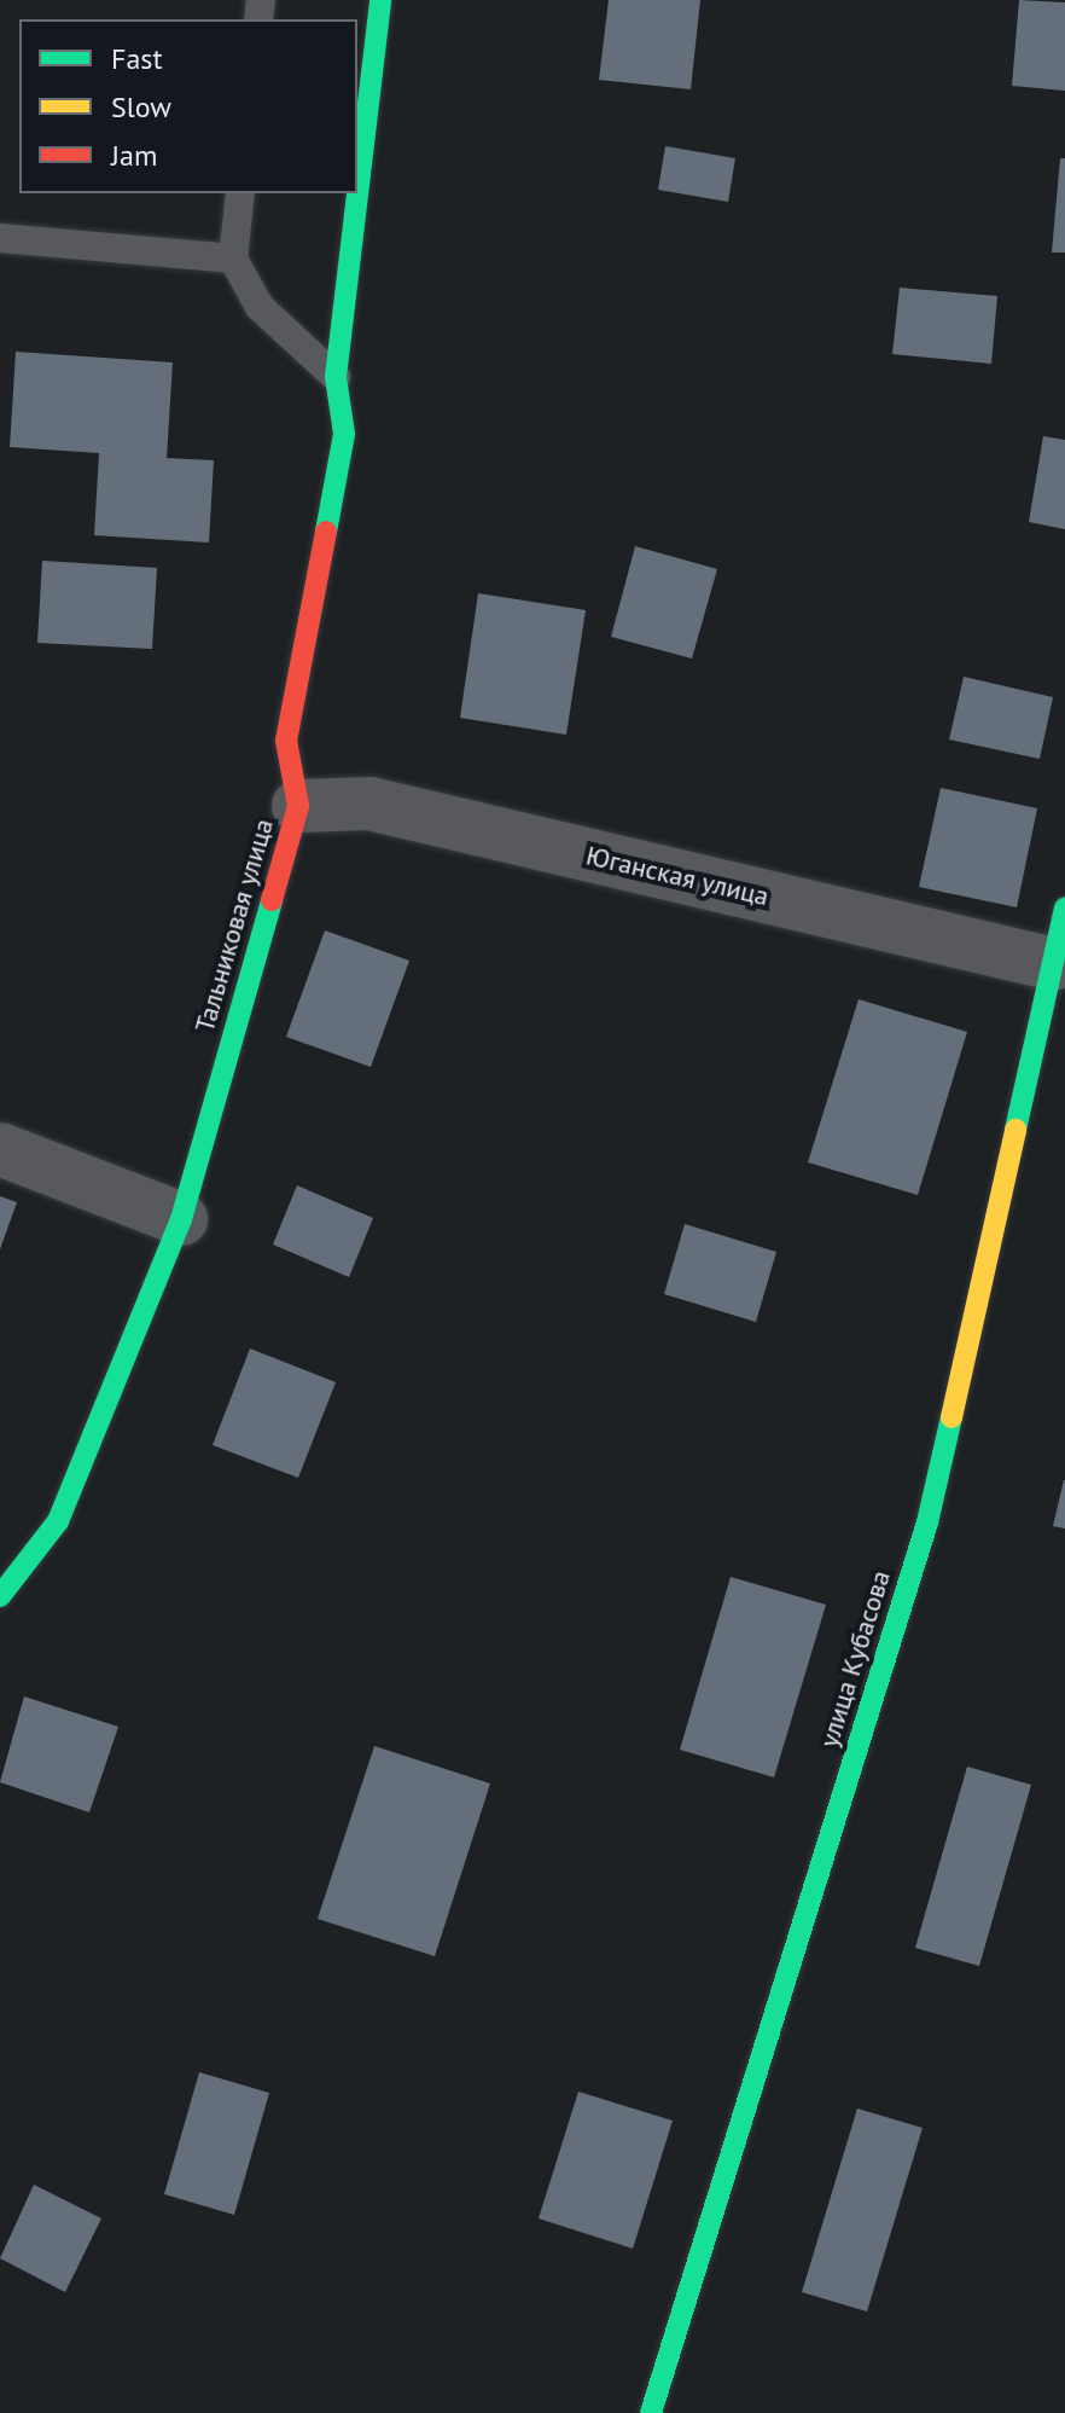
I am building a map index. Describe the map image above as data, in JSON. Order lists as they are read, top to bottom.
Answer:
{
  "streets": {
    "street": ["Юганская улица", "Тальниковая улица", "улица Кубасова"]
  },
  "crossings": [
    ["Юганская улица", "Тальниковая улица"],
    ["Юганская улица", "улица Кубасова"]
  ],
  "legend": ["Fast", "Slow", "Jam"]
}
